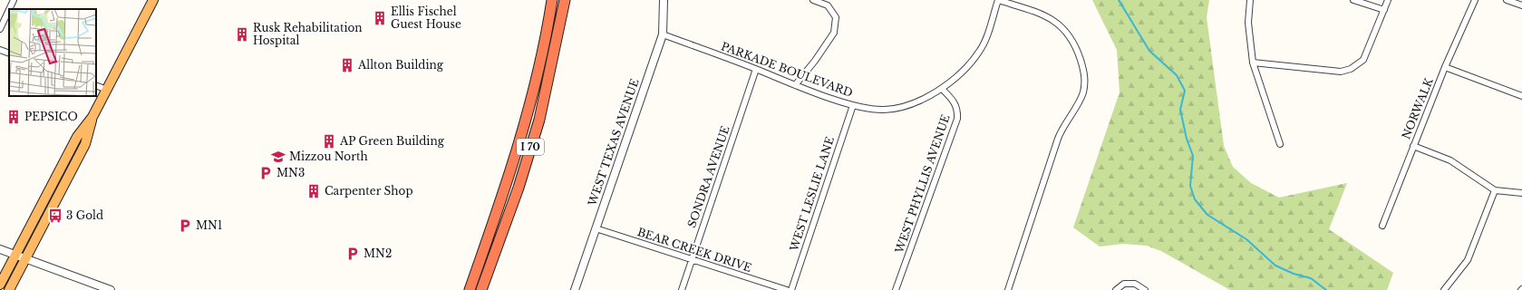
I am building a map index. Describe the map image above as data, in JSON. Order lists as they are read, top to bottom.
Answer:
{
  "streets": {
    "highway": ["I 70"],
    "street": [
      "PARKADE BOULEVARD",
      "NORWALK",
      "WEST TEXAS AVENUE",
      "SONDRA AVENUE",
      "WEST PHYLLIS AVENUE",
      "WEST LESLIE LANE",
      "BEAR CREEK DRIVE"
    ]
  },
  "crossings": [
    ["PARKADE BOULEVARD", "WEST TEXAS AVENUE"],
    ["PARKADE BOULEVARD", "SONDRA AVENUE"],
    ["PARKADE BOULEVARD", "WEST PHYLLIS AVENUE"],
    ["PARKADE BOULEVARD", "WEST LESLIE LANE"],
    ["WEST TEXAS AVENUE", "BEAR CREEK DRIVE"],
    ["SONDRA AVENUE", "BEAR CREEK DRIVE"]
  ],
  "places": {
    "building": [
      "Ellis Fischel Guest House",
      "Rusk Rehabilitation Hospital",
      "Allton Building",
      "PEPSICO",
      "AP Green Building",
      "Carpenter Shop"
    ],
    "school or university": ["Mizzou North"],
    "parking": ["MN3", "MN1", "MN2"],
    "bus stop": ["3 Gold"]
  }
}
